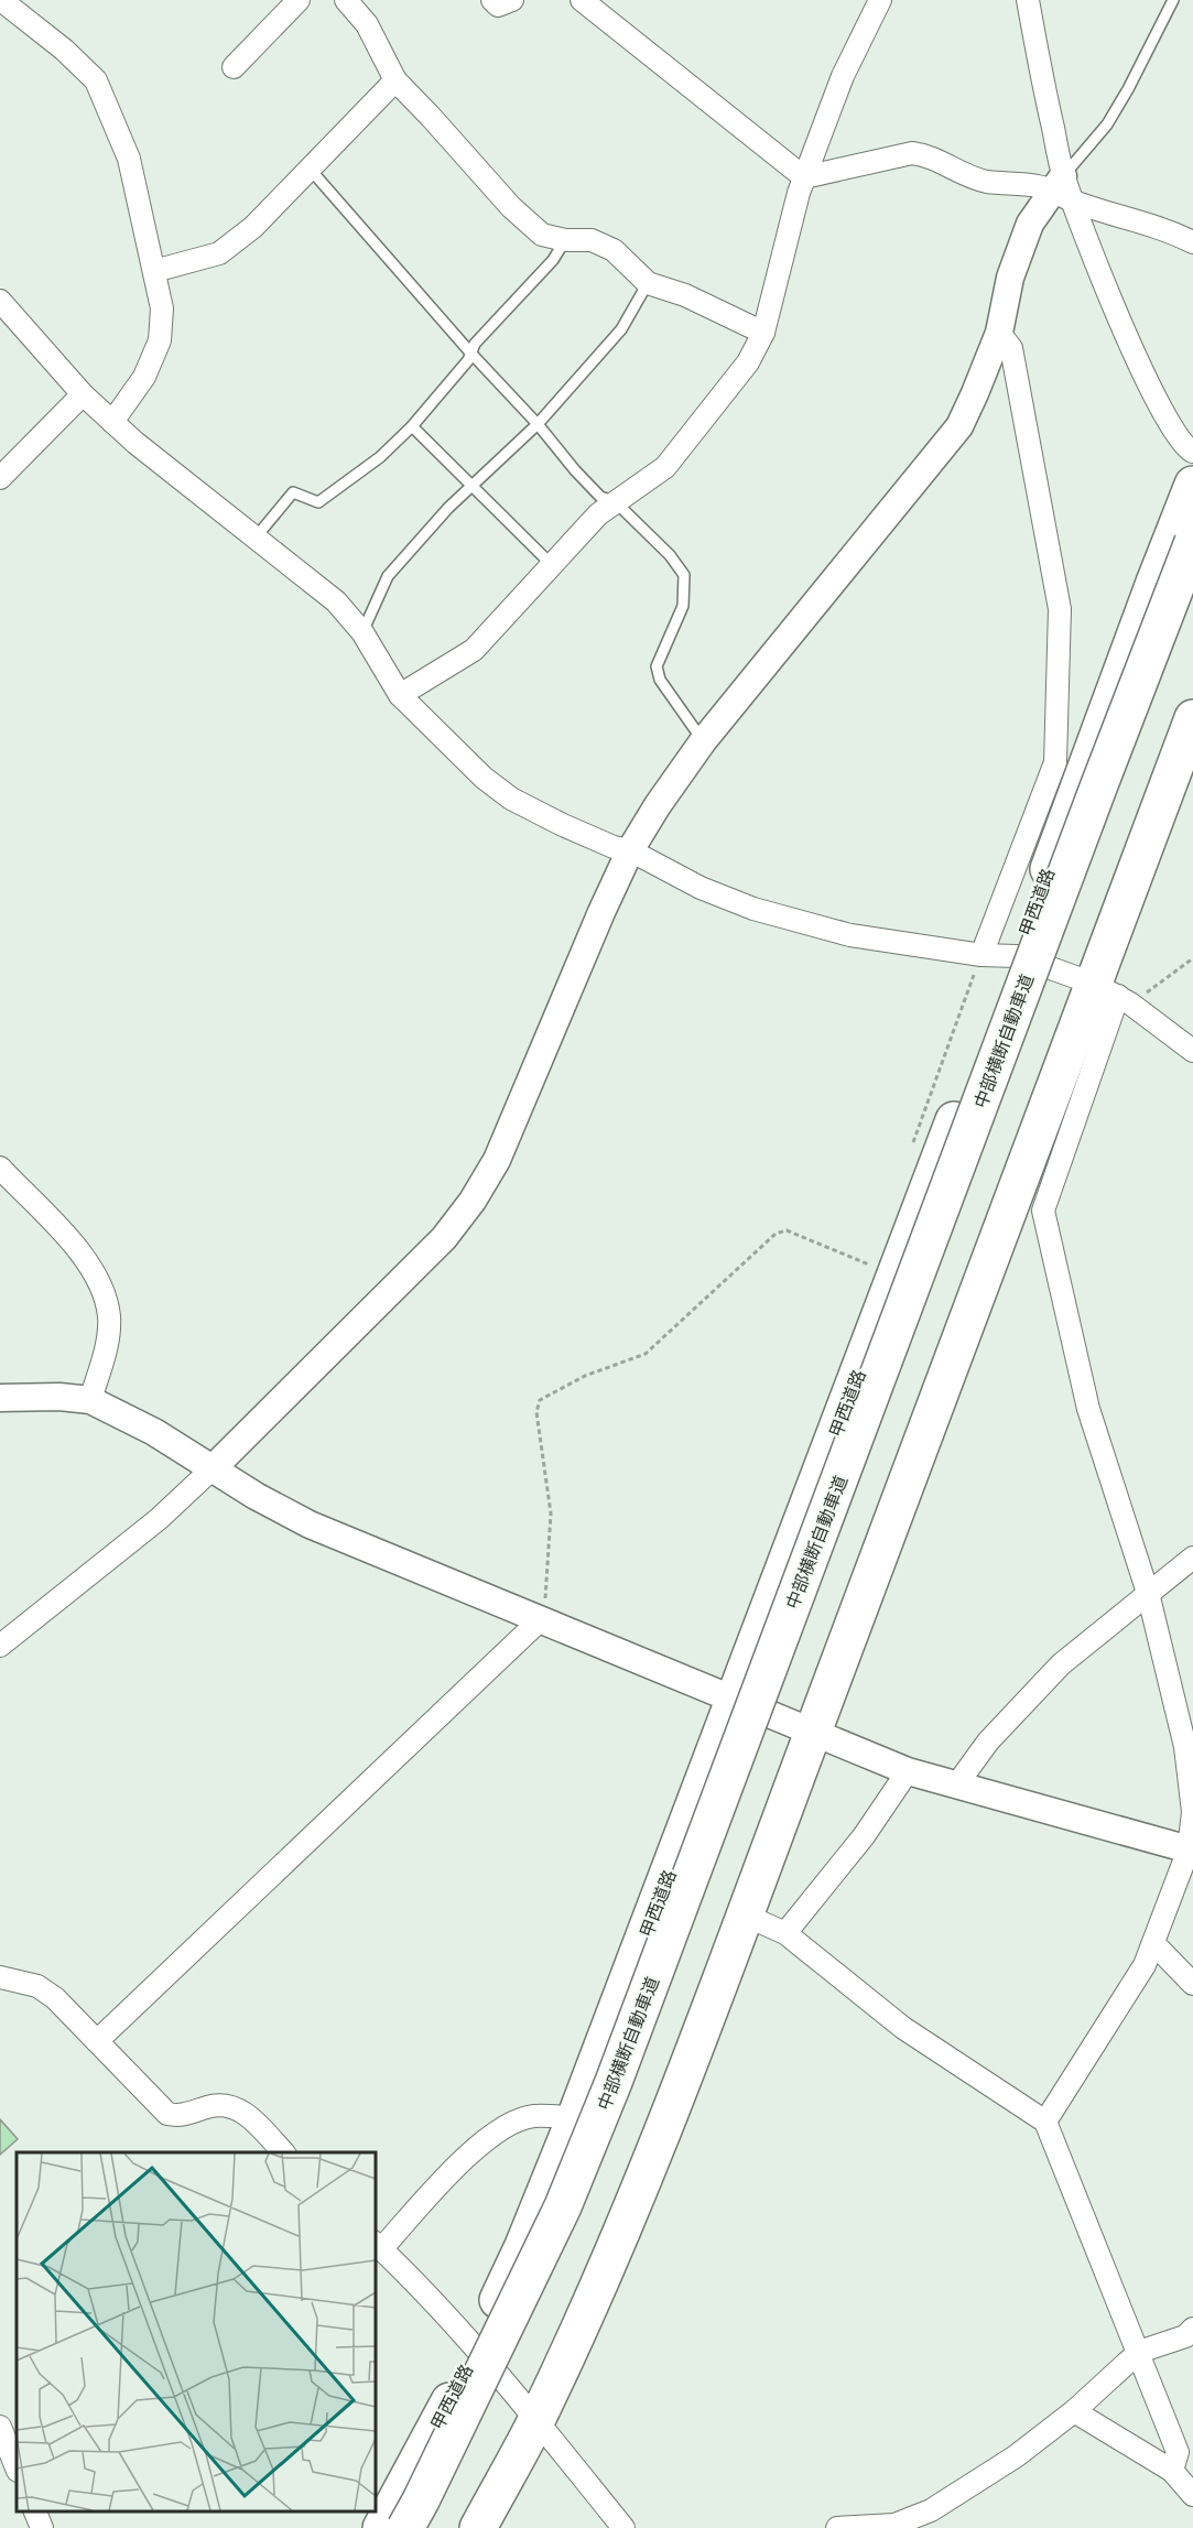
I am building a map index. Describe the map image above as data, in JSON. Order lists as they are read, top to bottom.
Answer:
{
  "streets": {
    "highway": ["甲西道路", "中部横断自動車道"]
  }
}
